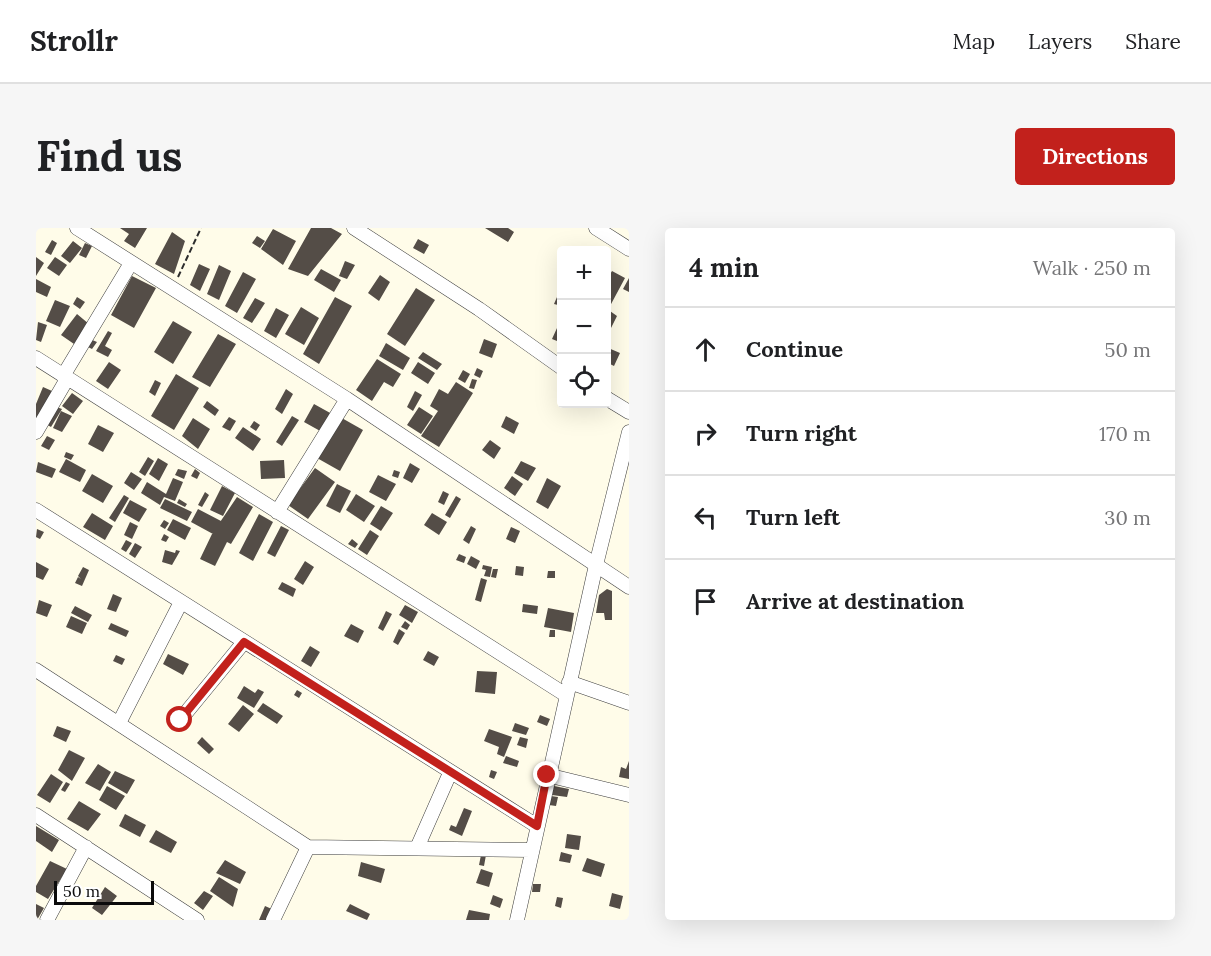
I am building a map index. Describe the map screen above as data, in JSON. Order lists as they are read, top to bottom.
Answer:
{
  "scale_bar": "50 m",
  "page": {
    "header": "Strollr",
    "nav": ["Map", "Layers", "Share"],
    "buttons": "Directions",
    "title": "Find us",
    "heading": ["4 min", "Walk · 250 m"],
    "map_buttons": ["+", "−"],
    "list": [
      ["Continue", "50 m"],
      ["Turn right", "170 m"],
      ["Turn left", "30 m"],
      "Arrive at destination"
    ],
    "scale": "50 m"
  }
}
